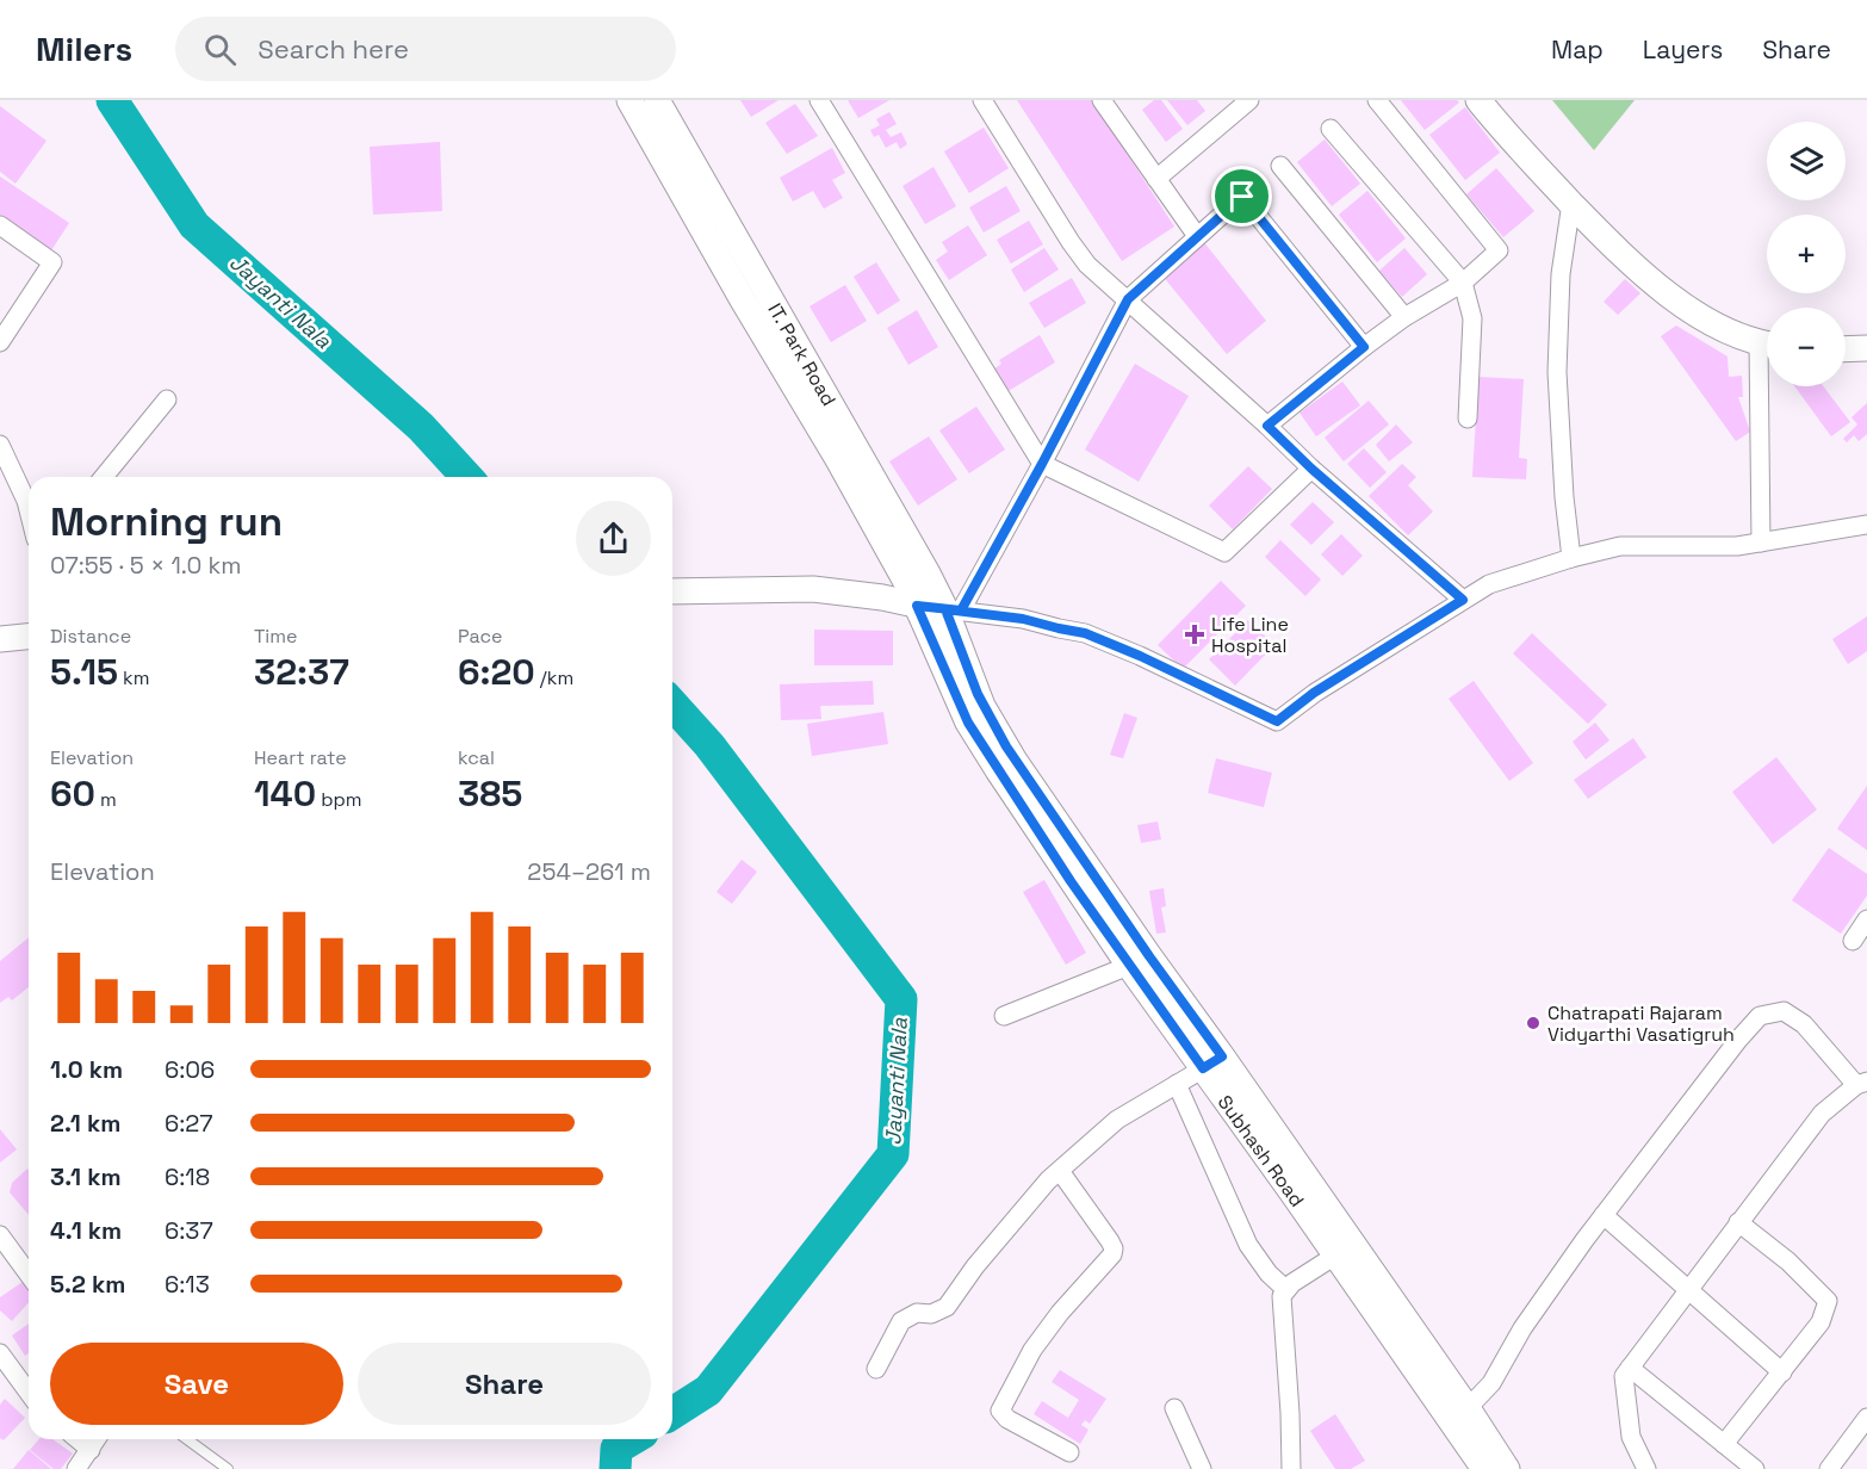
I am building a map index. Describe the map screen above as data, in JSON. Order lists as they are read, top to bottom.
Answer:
{
  "streets": {
    "main road": ["IT. Park Road", "Subhash Road"]
  },
  "crossings": [
    ["IT. Park Road", "Subhash Road"]
  ],
  "water": ["Jayanti Nala"],
  "places": {
    "health": ["Life Line Hospital"],
    "other": ["Chatrapati Rajaram Vidyarthi Vasatigruh"]
  },
  "page": {
    "header": "Milers",
    "search": "Search here",
    "nav": ["Map", "Layers", "Share"],
    "map_buttons": ["+", "−"],
    "heading": ["Morning run", "07:55 · 5 × 1.0 km"],
    "stats": [
      ["Distance", "5.15 km"],
      ["Time", "32:37"],
      ["Pace", "6:20 /km"],
      ["Elevation", "60 m"],
      ["Heart rate", "140 bpm"],
      ["kcal", "385"]
    ],
    "chart": ["Elevation", "254–261 m"],
    "list": [
      {
        "name": "1.0 km",
        "note": "6:06"
      },
      {
        "name": "2.1 km",
        "note": "6:27"
      },
      {
        "name": "3.1 km",
        "note": "6:18"
      },
      {
        "name": "4.1 km",
        "note": "6:37"
      },
      {
        "name": "5.2 km",
        "note": "6:13"
      }
    ],
    "buttons": ["Save", "Share"]
  }
}
